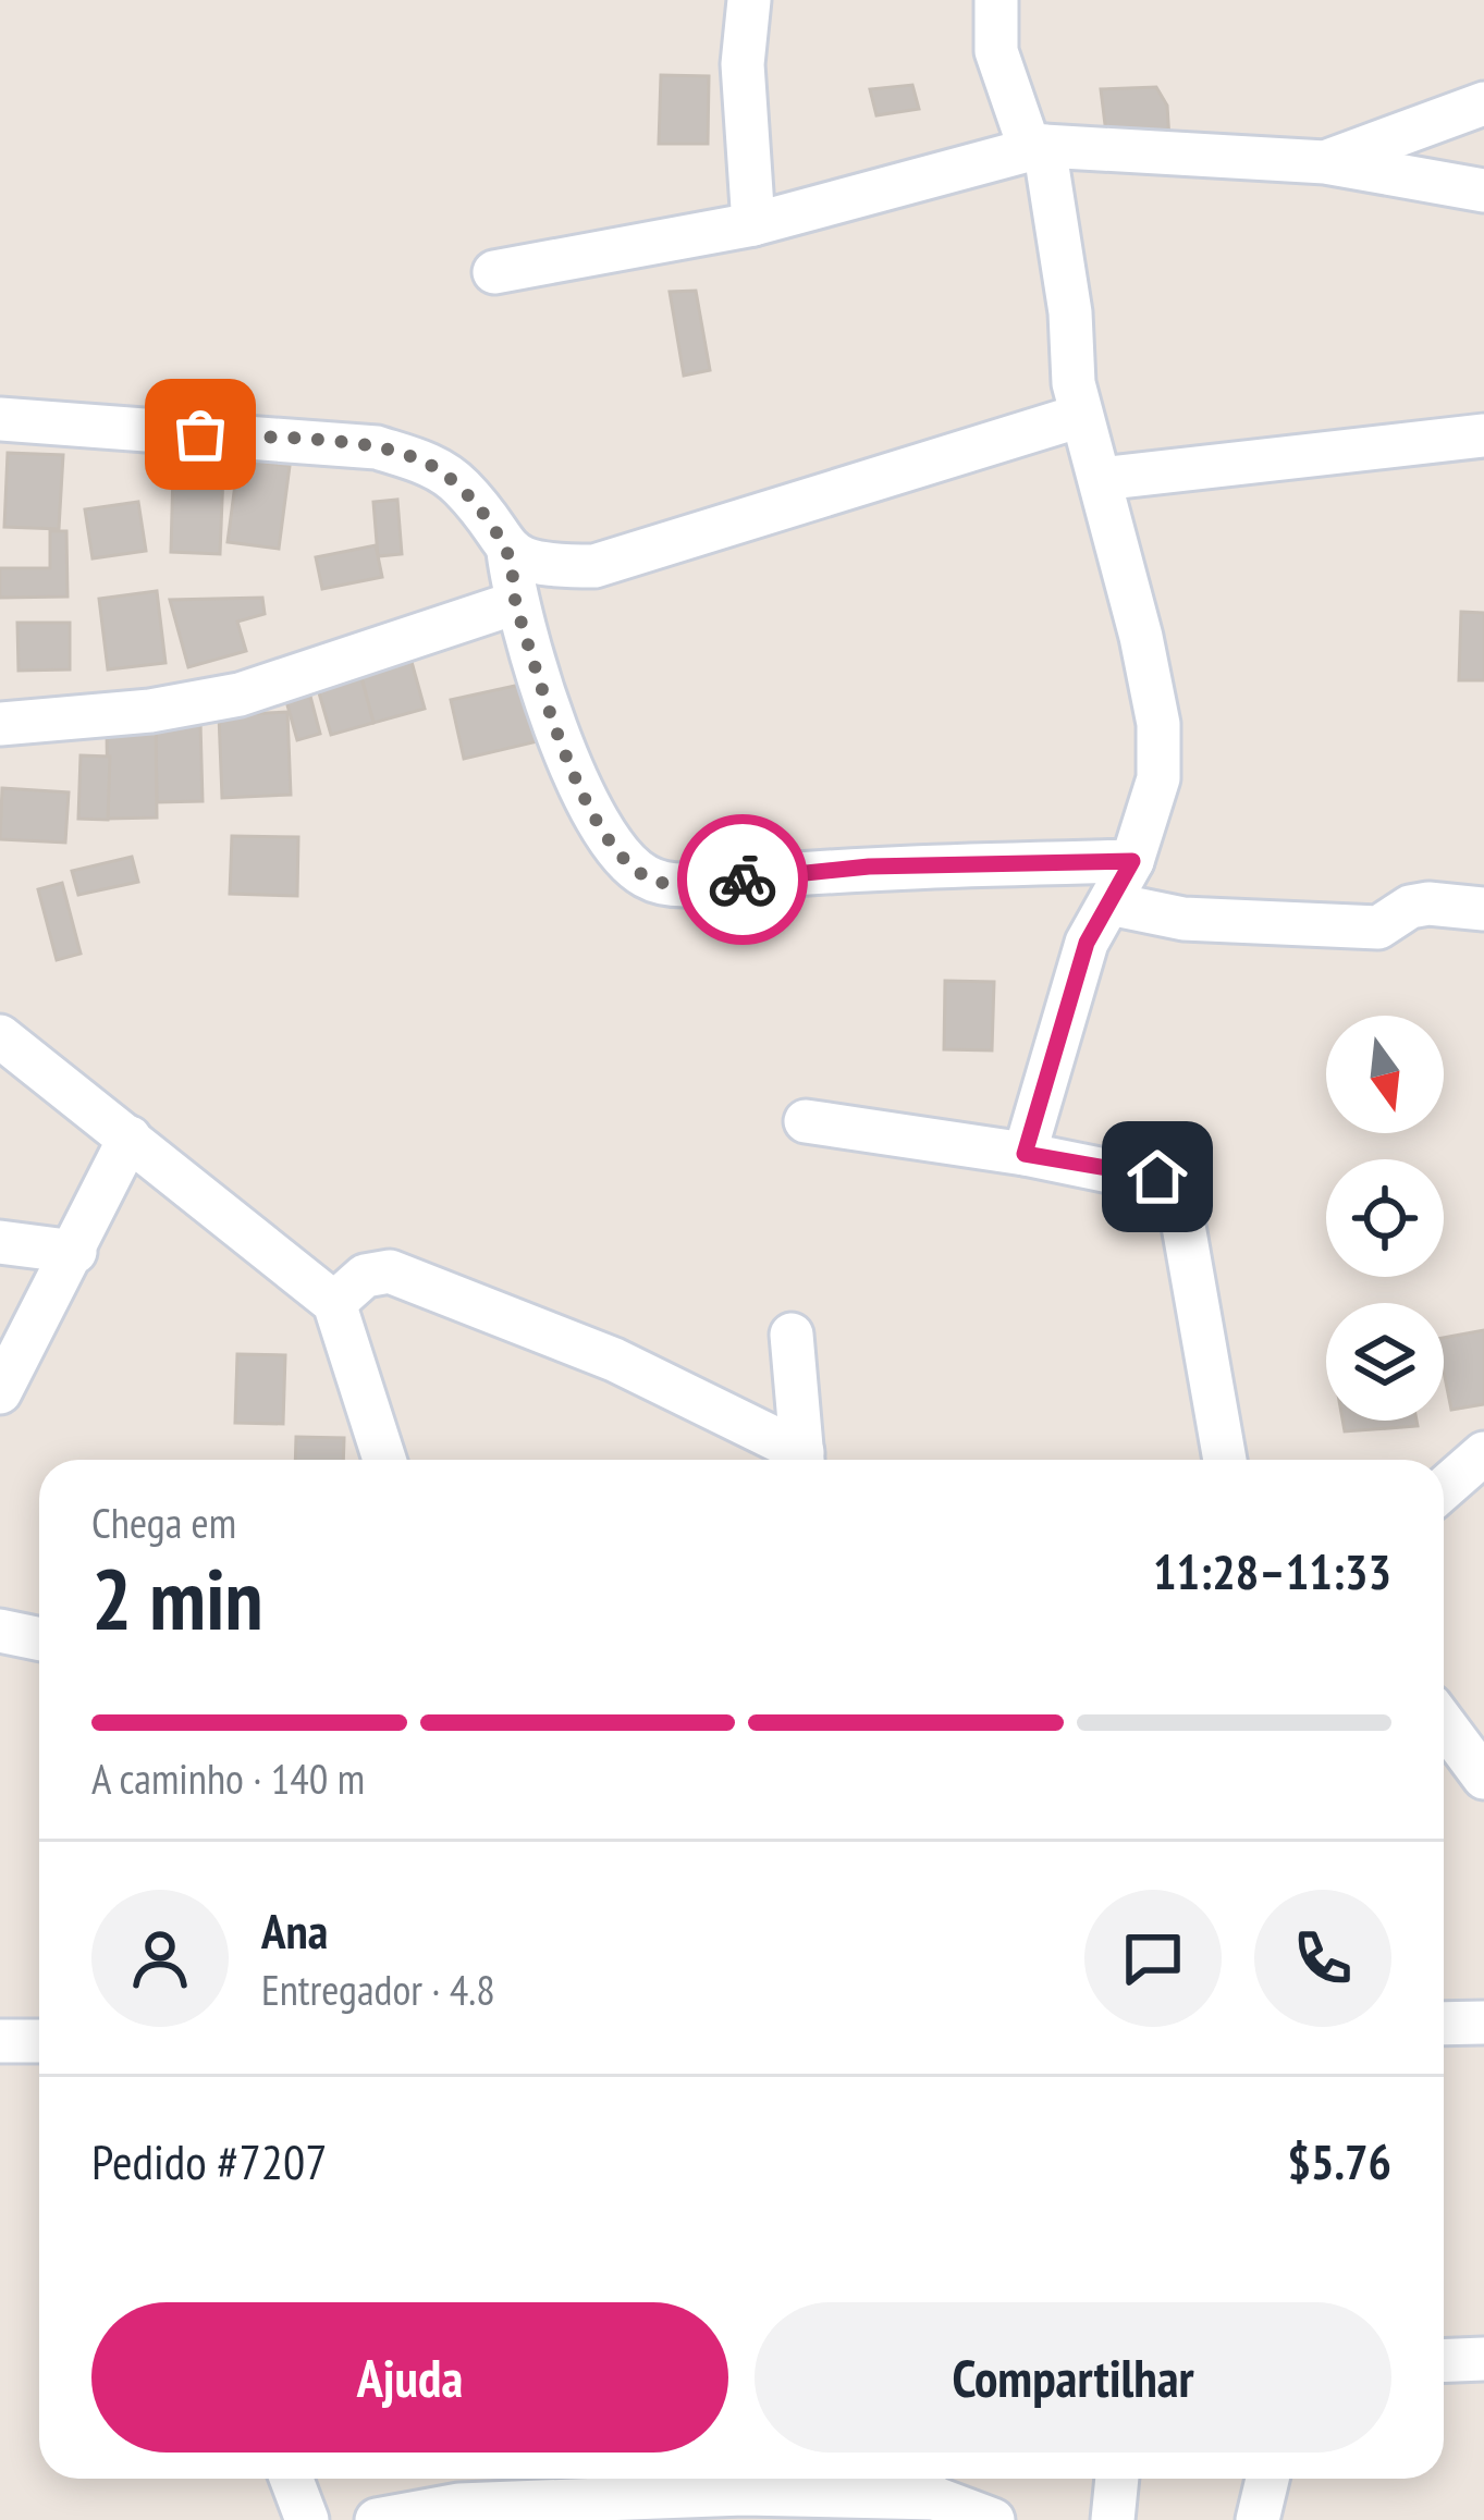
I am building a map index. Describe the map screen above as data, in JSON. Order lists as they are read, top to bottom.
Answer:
{
  "north": "bottom",
  "page": {
    "heading": ["2 min", "Chega em", "11:28–11:33"],
    "panel": [
      "Ana",
      "Entregador · 4.8",
      "Pedido #7207",
      "$5.76"
    ],
    "bar": "A caminho · 140 m",
    "buttons": ["Ajuda", "Compartilhar"]
  }
}
